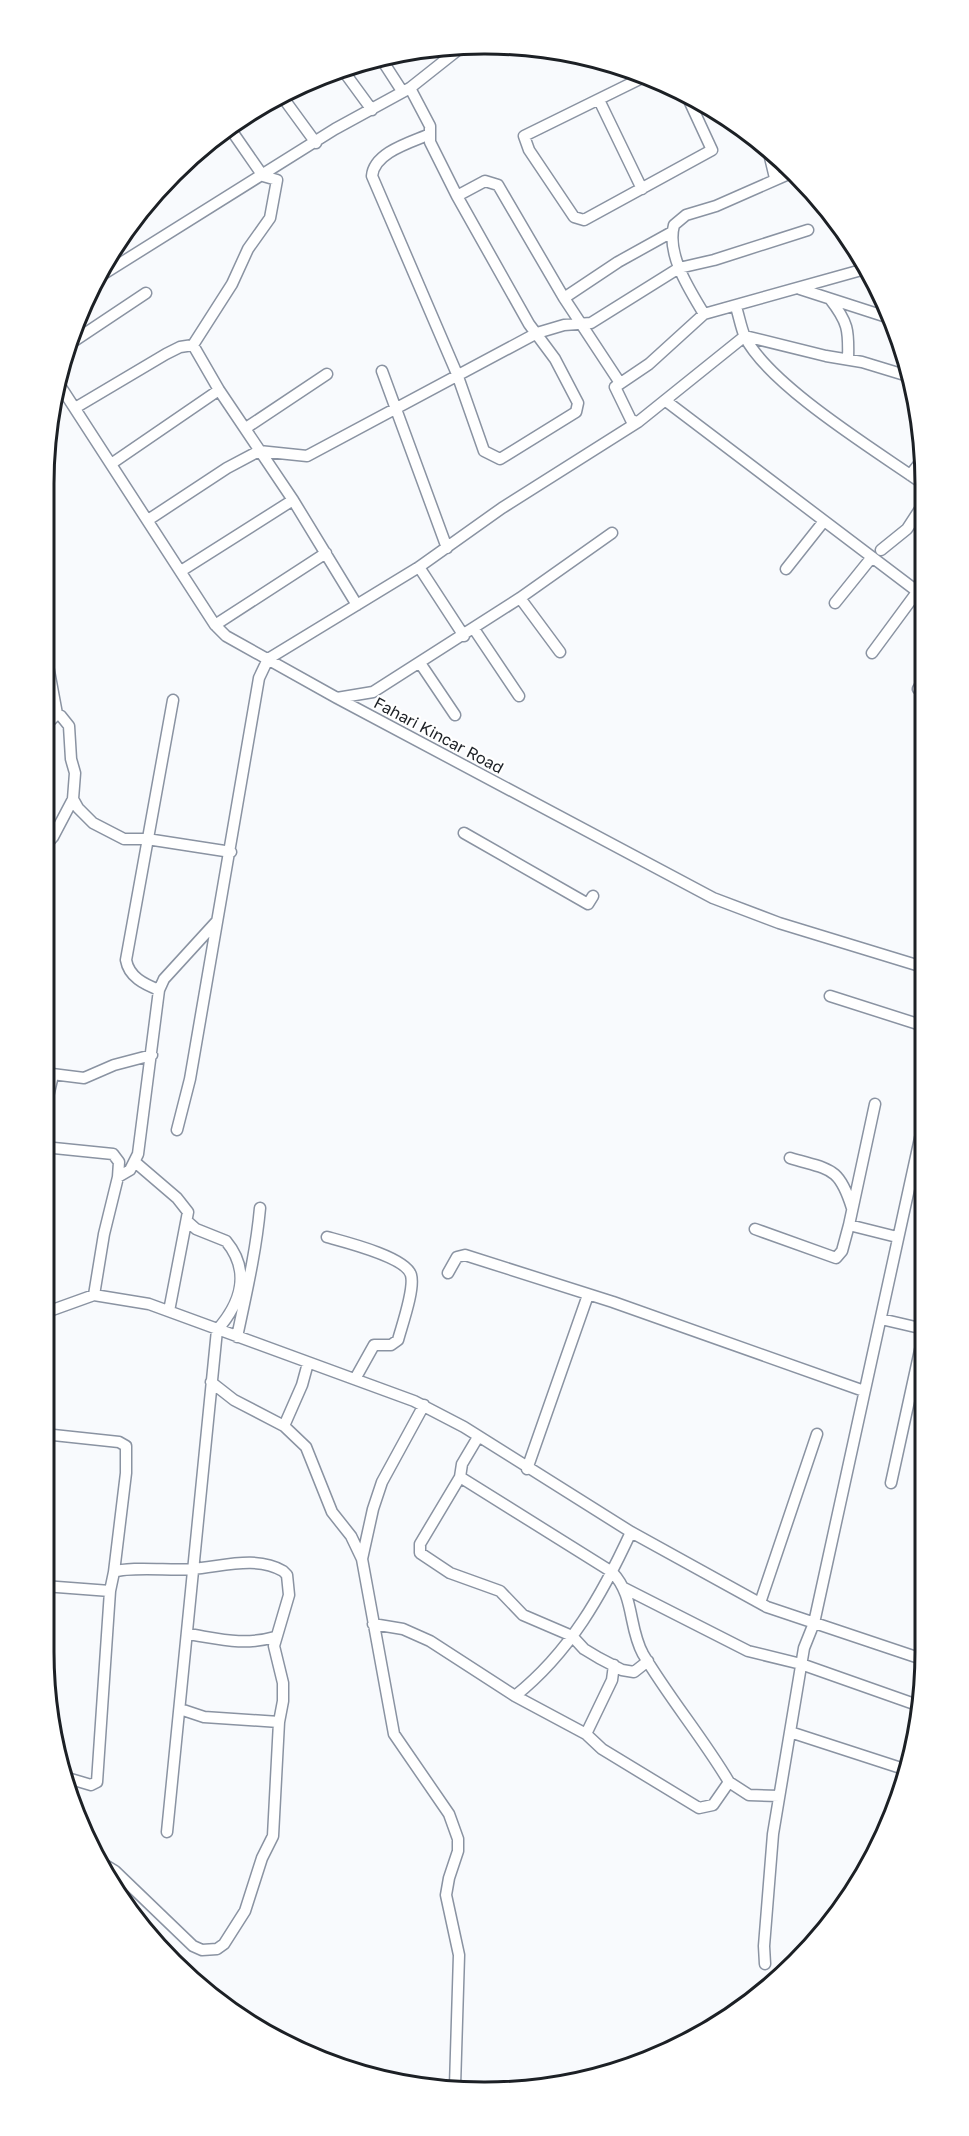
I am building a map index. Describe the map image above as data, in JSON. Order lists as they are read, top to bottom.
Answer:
{
  "streets": {
    "street": ["Fahari Kincar Road"]
  }
}
